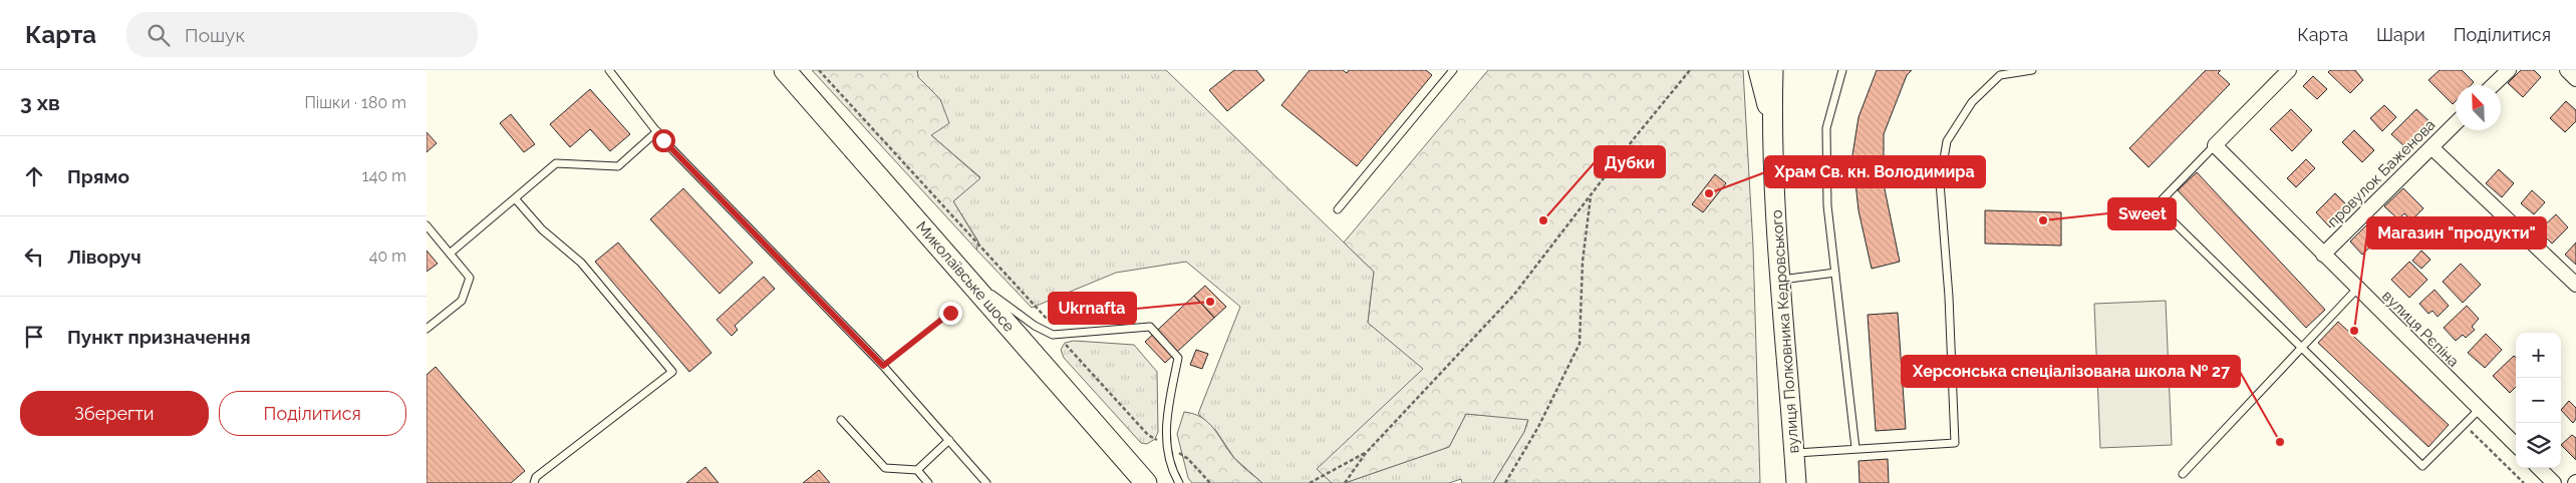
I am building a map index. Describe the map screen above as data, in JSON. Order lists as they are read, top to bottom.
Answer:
{
  "streets": {
    "main road": ["Миколаївське шосе"],
    "street": ["провулок Баженова", "вулиця Рєпіна", "вулиця Полковника Кедровського"]
  },
  "crossings": [
    ["провулок Баженова", "вулиця Рєпіна"]
  ],
  "places": [
    "Храм Св. кн. Володимира",
    "Дубки",
    "Sweet",
    "Ukrnafta",
    "Магазин \"продукти\"",
    "Херсонська спеціалізована школа № 27"
  ],
  "north": "top left",
  "page": {
    "header": "Карта",
    "search": "Пошук",
    "nav": ["Карта", "Шари", "Поділитися"],
    "heading": ["3 хв", "Пішки · 180 m"],
    "list": [
      ["Прямо", "140 m"],
      ["Ліворуч", "40 m"],
      "Пункт призначення"
    ],
    "map_buttons": ["+", "−"],
    "buttons": ["Зберегти", "Поділитися"]
  }
}
